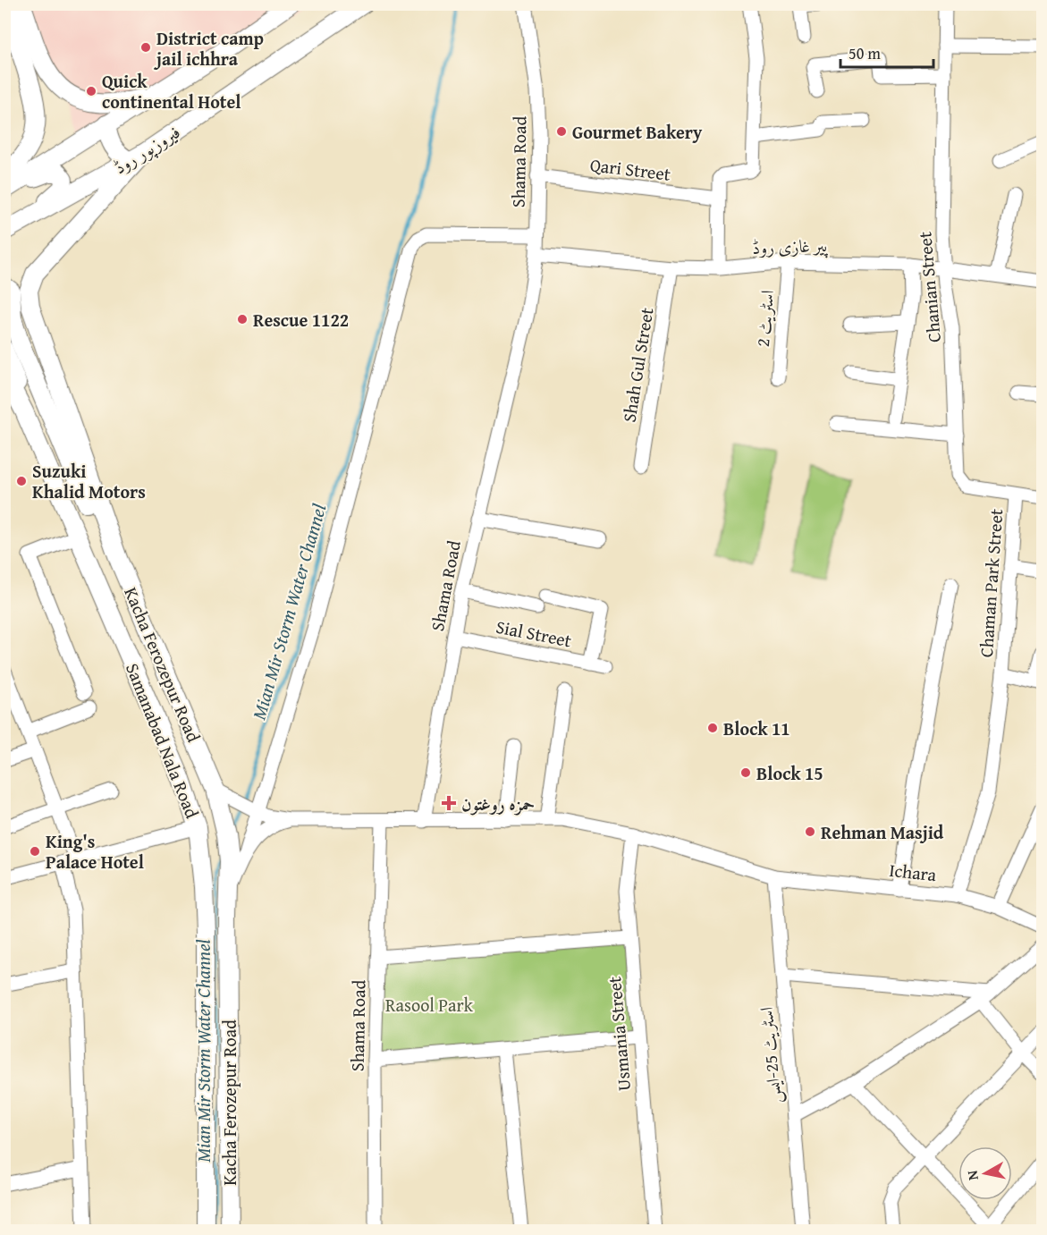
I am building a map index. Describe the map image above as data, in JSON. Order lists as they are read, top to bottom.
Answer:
{
  "streets": {
    "main road": ["فیروزپور روڈ", "Kacha Ferozepur Road", "Samanabad Nala Road"],
    "street": [
      "Shama Road",
      "Qari Street",
      "پیر غازی روڈ",
      "Chanian Street",
      "اسٹریٹ 2",
      "Shah Gul Street",
      "Chaman Park Street",
      "Sial Street",
      "Ichara",
      "Usmania Street",
      "اسٹریٹ 25-ایس"
    ]
  },
  "crossings": [
    ["فیروزپور روڈ", "Kacha Ferozepur Road"],
    ["Shama Road", "Qari Street"],
    ["Shama Road", "پیر غازی روڈ"],
    ["Shama Road", "Sial Street"],
    ["پیر غازی روڈ", "Chanian Street"],
    ["پیر غازی روڈ", "اسٹریٹ 2"],
    ["پیر غازی روڈ", "Shah Gul Street"],
    ["Chanian Street", "Chaman Park Street"],
    ["Chaman Park Street", "Ichara"],
    ["Ichara", "اسٹریٹ 25-ایس"]
  ],
  "water": ["Mian Mir Storm Water Channel"],
  "parks": ["Rasool Park"],
  "places": {
    "other": [
      "District camp jail ichhra",
      "Quick continental Hotel",
      "Gourmet Bakery",
      "Rescue 1122",
      "Suzuki Khalid Motors",
      "Block 11",
      "Block 15",
      "Rehman Masjid",
      "King's Palace Hotel"
    ],
    "health": ["حمزه روغتون"]
  },
  "scale_bar": "50 m",
  "north": "left"
}
